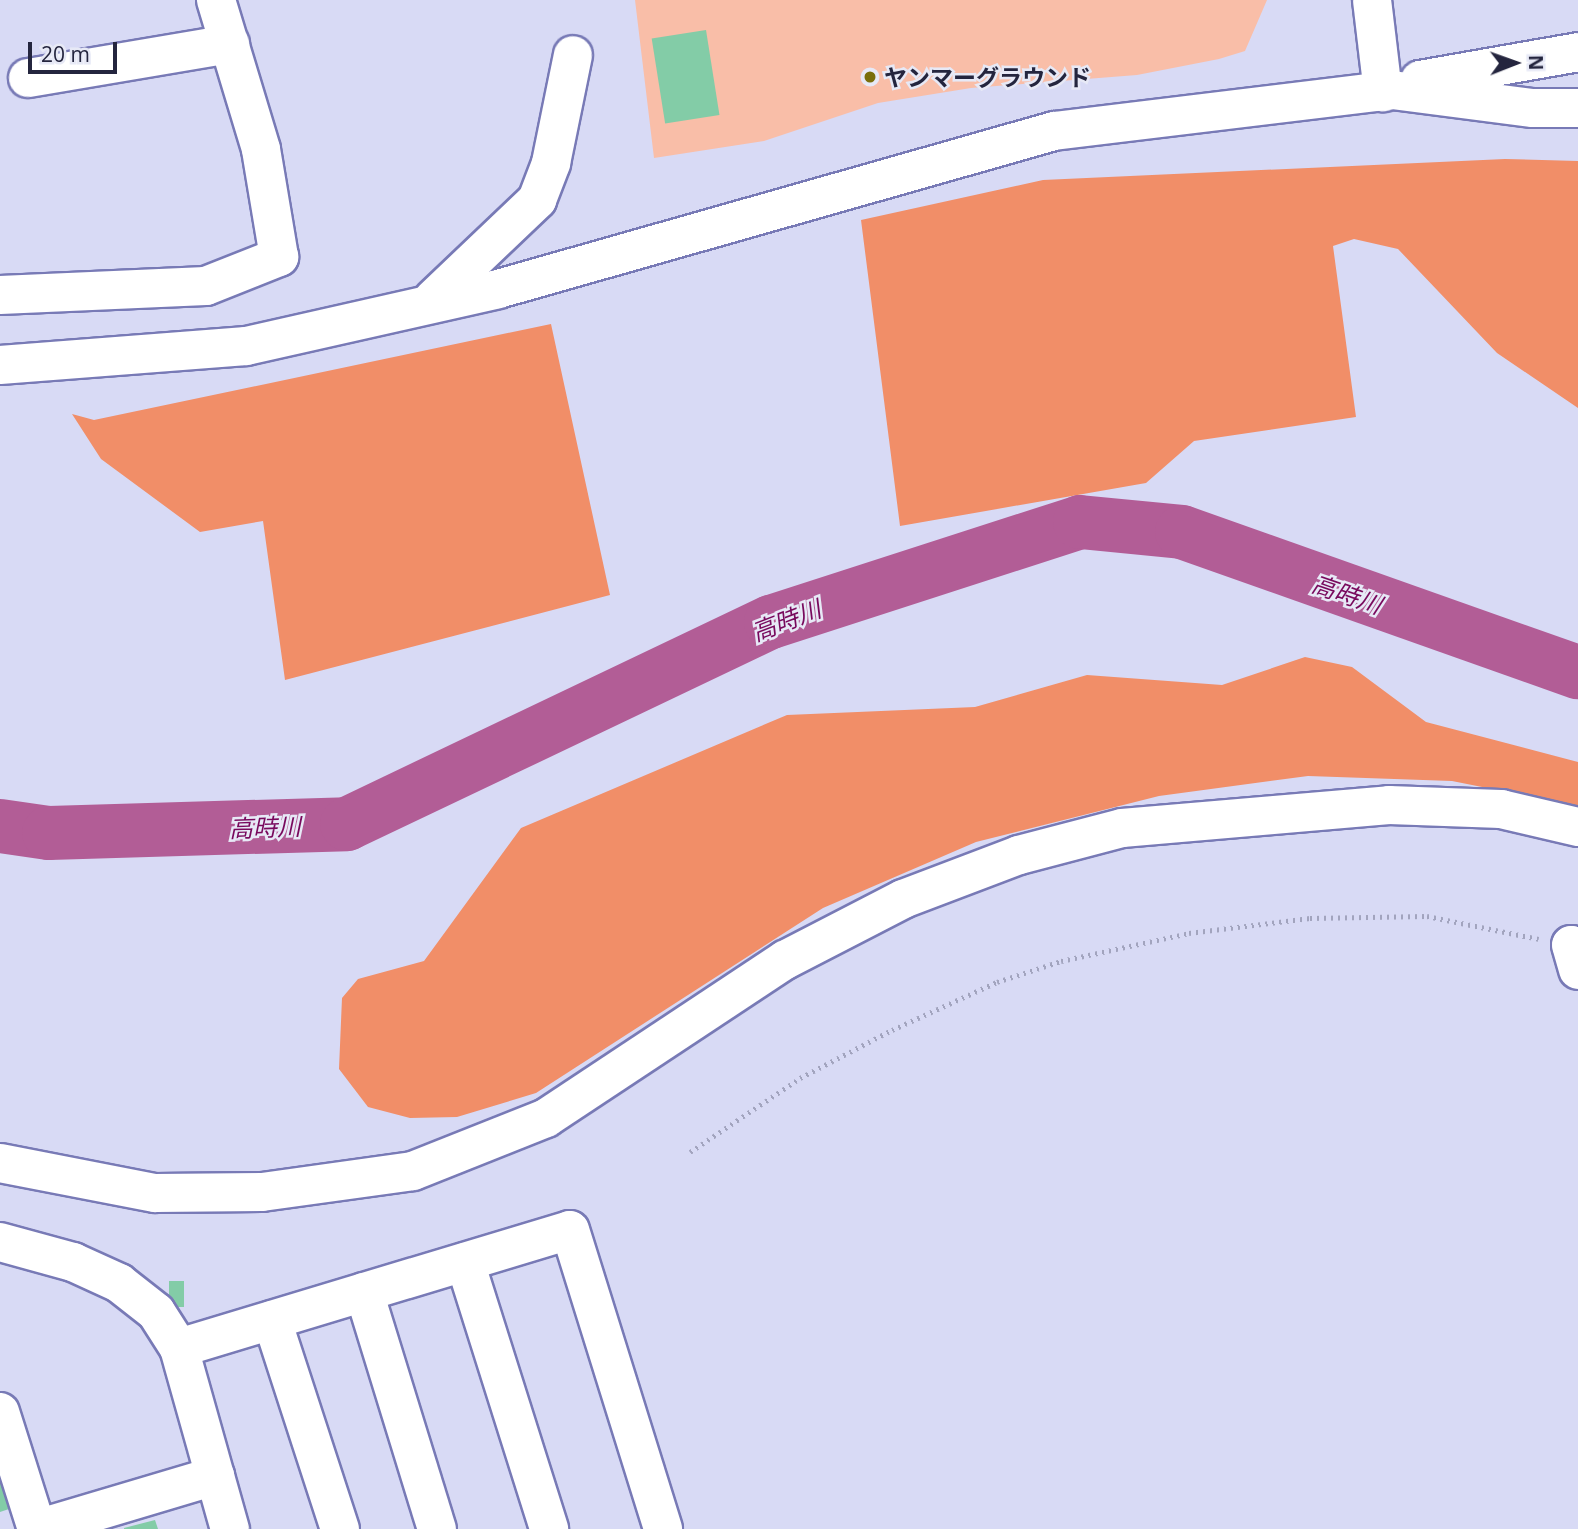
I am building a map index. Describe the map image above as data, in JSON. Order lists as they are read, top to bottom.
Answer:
{
  "water": ["高時川"],
  "places": ["ヤンマーグラウンド"],
  "scale_bar": "20 m",
  "north": "right"
}
